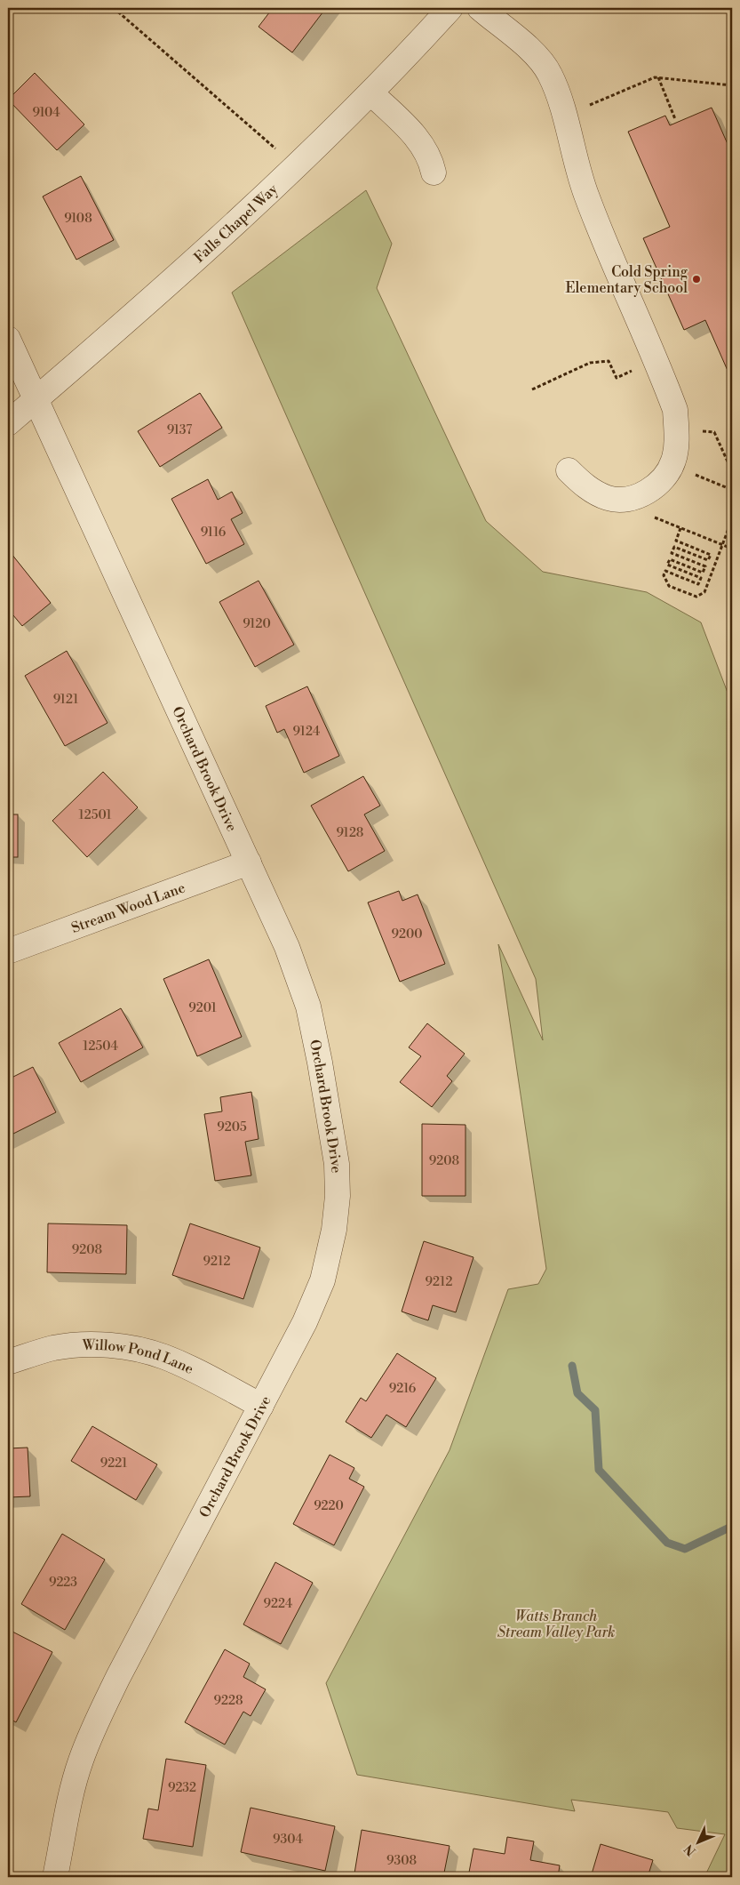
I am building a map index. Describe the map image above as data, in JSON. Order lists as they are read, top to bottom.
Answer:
{
  "streets": {
    "street": [
      "Falls Chapel Way",
      "Orchard Brook Drive",
      "Stream Wood Lane",
      "Willow Pond Lane"
    ]
  },
  "crossings": [
    ["Falls Chapel Way", "Orchard Brook Drive"],
    ["Orchard Brook Drive", "Stream Wood Lane"],
    ["Orchard Brook Drive", "Willow Pond Lane"]
  ],
  "parks": ["Watts Branch Stream Valley Park"],
  "places": ["Cold Spring Elementary School"],
  "house_numbers": [
    "9104",
    "9108",
    "9137",
    "9116",
    "9120",
    "9121",
    "9124",
    "12501",
    "9128",
    "9200",
    "9201",
    "12504",
    "9205",
    "9208",
    "9208",
    "9212",
    "9212",
    "9216",
    "9221",
    "9220",
    "9223",
    "9224",
    "9228",
    "9232",
    "9304",
    "9308"
  ],
  "north": "bottom left"
}
